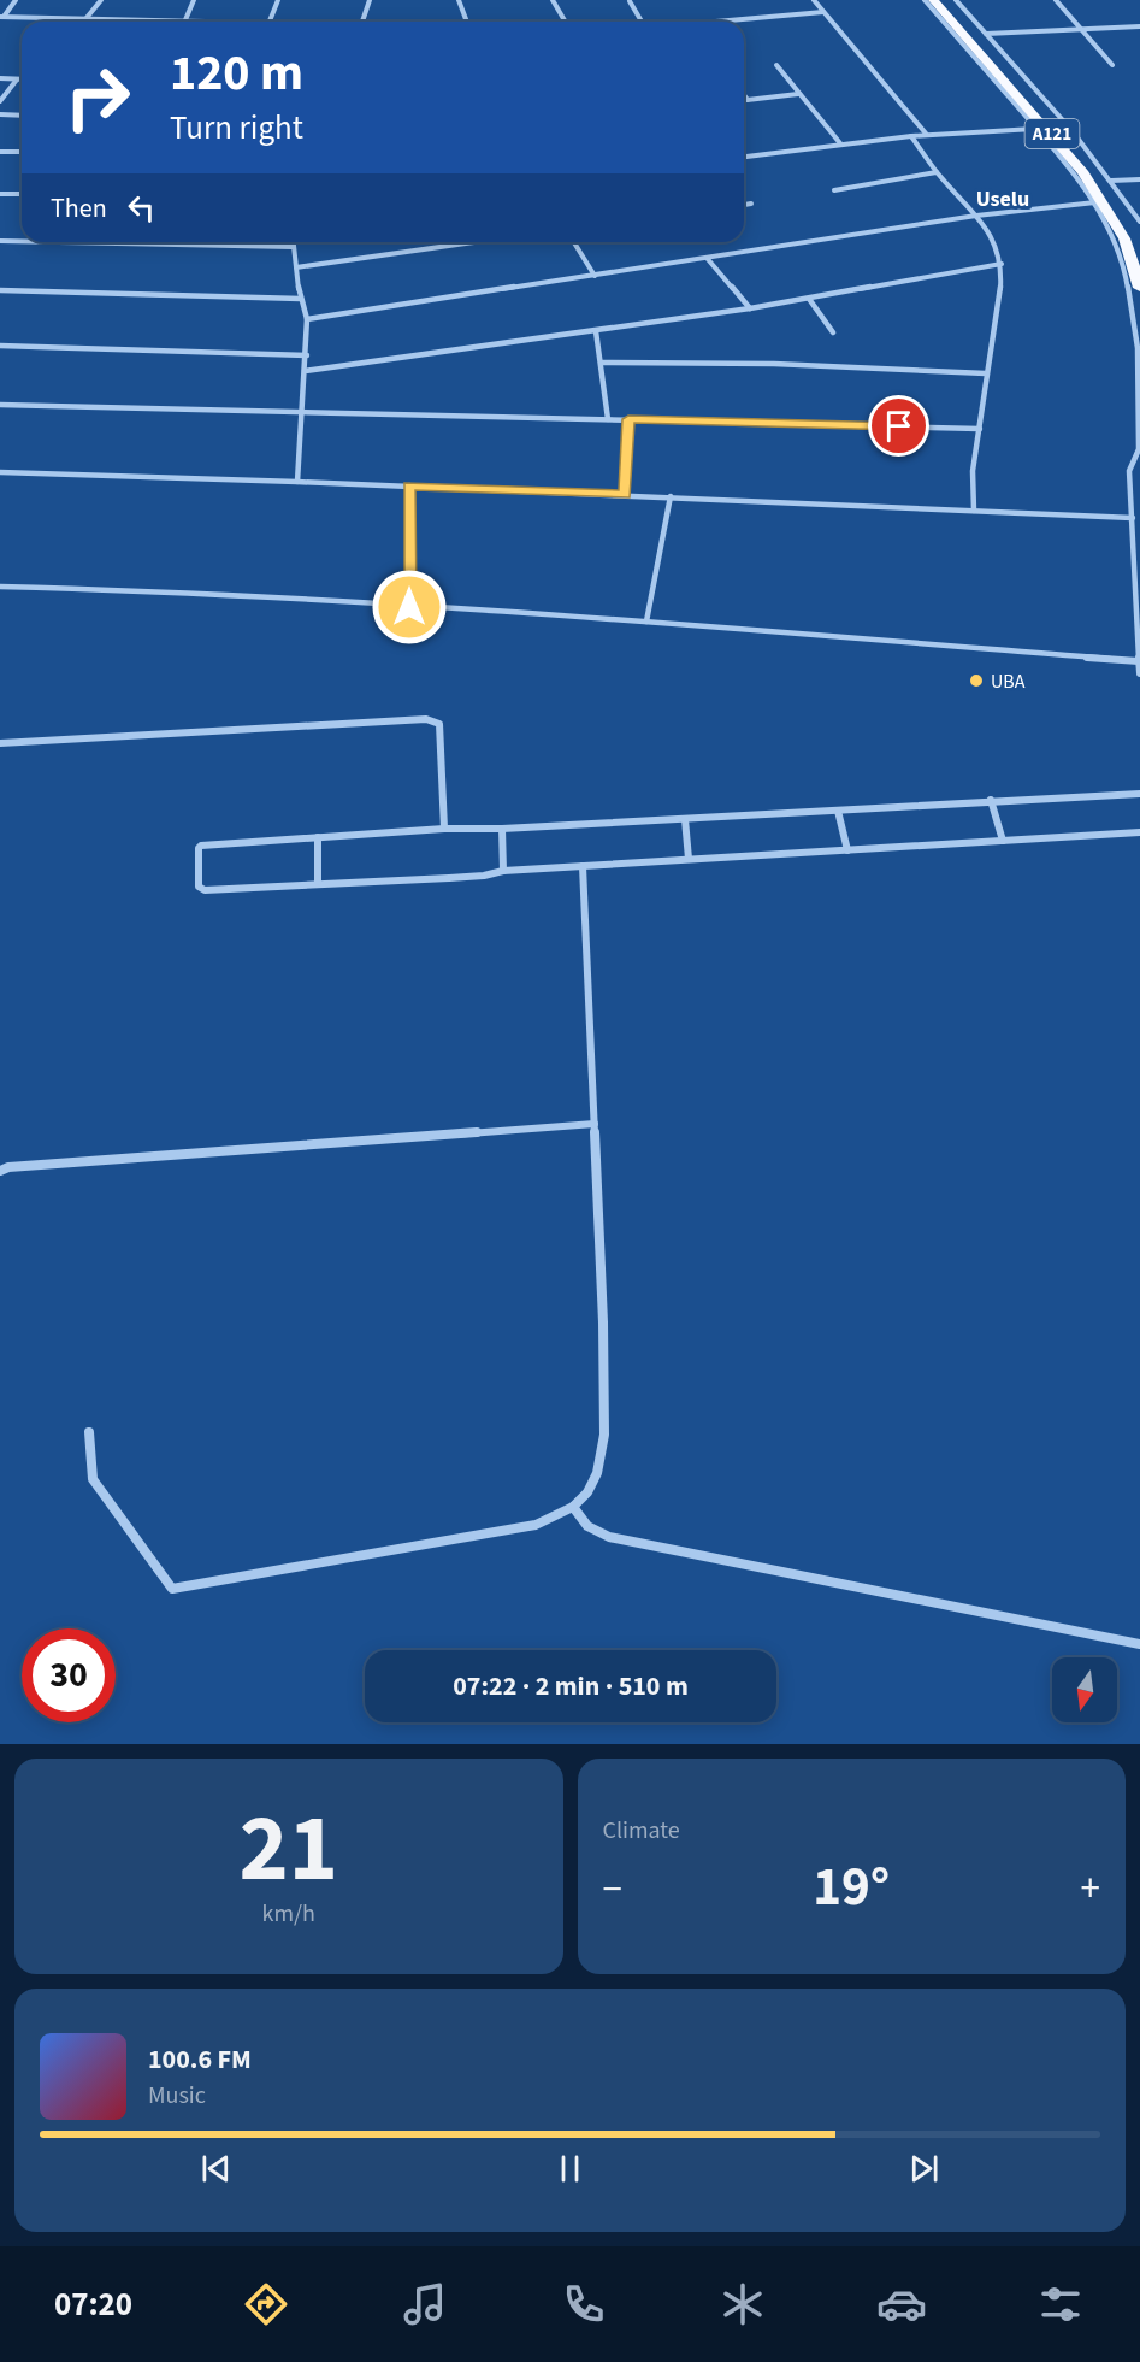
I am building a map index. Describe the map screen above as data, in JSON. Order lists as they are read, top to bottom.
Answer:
{
  "streets": {
    "highway": ["A121"]
  },
  "districts": ["Uselu"],
  "places": ["UBA"],
  "north": "bottom",
  "page": {
    "turn": ["120 m", "Turn right"],
    "then": "Then",
    "limit": "30",
    "trip": "07:22 · 2 min · 510 m",
    "tile": [
      ["21", "km/h"],
      "Climate"
    ],
    "heat": ["−", "19°", "+"],
    "song": ["100.6 FM", "Music"],
    "tabs": "07:20"
  }
}
